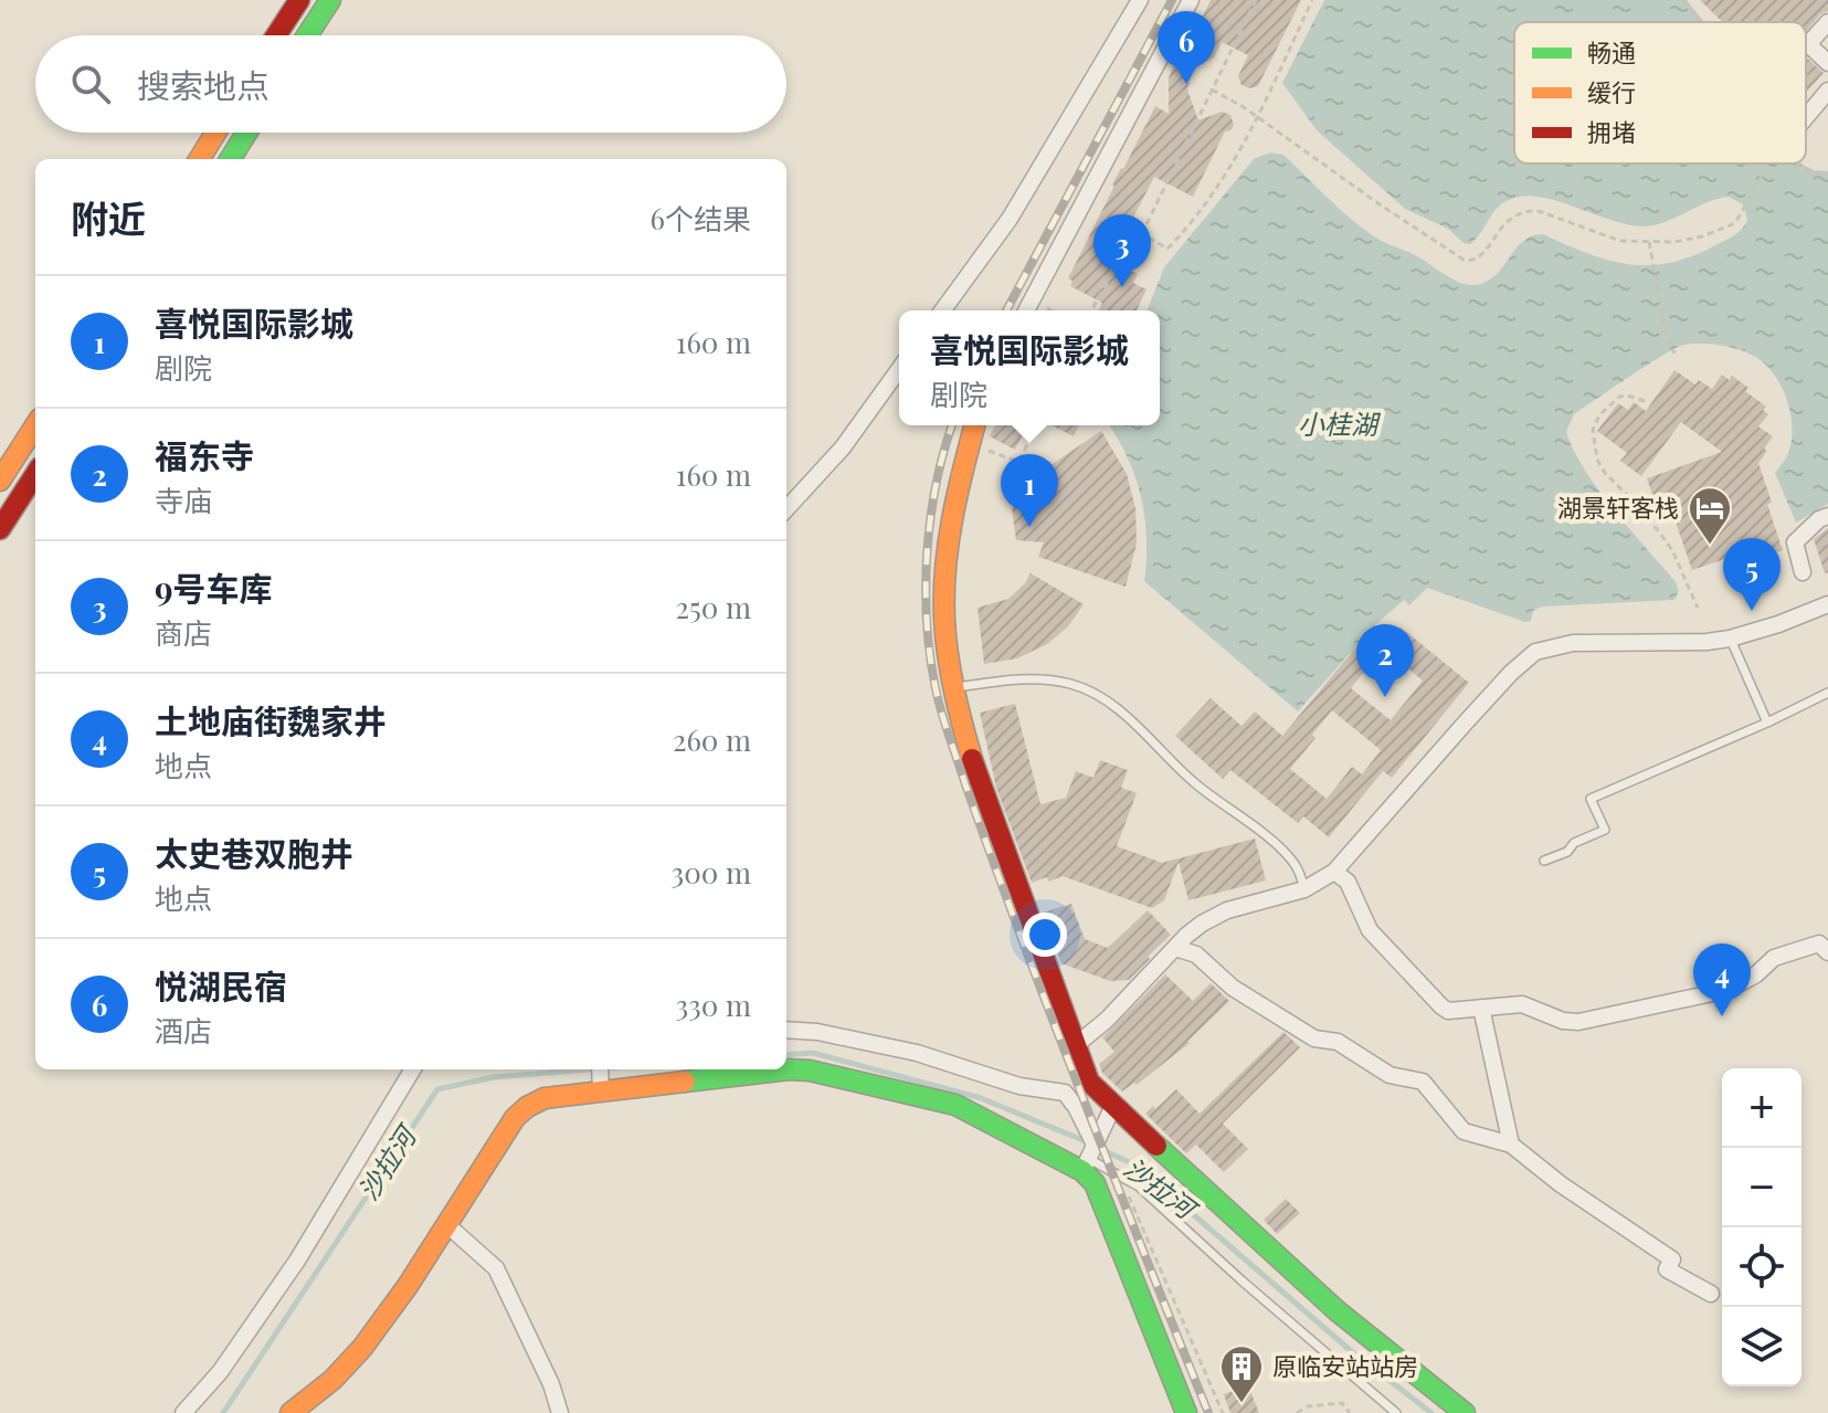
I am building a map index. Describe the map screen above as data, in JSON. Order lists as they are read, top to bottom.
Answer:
{
  "water": ["小桂湖", "沙拉河"],
  "places": {
    "hotel": ["湖景轩客栈"],
    "building": ["原临安站站房"]
  },
  "legend": ["畅通", "缓行", "拥堵"],
  "page": {
    "pins": [
      "6",
      "3",
      "1",
      "5",
      "2",
      "4"
    ],
    "search": "搜索地点",
    "heading": ["附近", "6个结果"],
    "list": [
      {
        "mark": "1",
        "name": "喜悦国际影城",
        "note": "剧院",
        "value": "160 m"
      },
      {
        "mark": "2",
        "name": "福东寺",
        "note": "寺庙",
        "value": "160 m"
      },
      {
        "mark": "3",
        "name": "9号车库",
        "note": "商店",
        "value": "250 m"
      },
      {
        "mark": "4",
        "name": "土地庙街魏家井",
        "note": "地点",
        "value": "260 m"
      },
      {
        "mark": "5",
        "name": "太史巷双胞井",
        "note": "地点",
        "value": "300 m"
      },
      {
        "mark": "6",
        "name": "悦湖民宿",
        "note": "酒店",
        "value": "330 m"
      }
    ],
    "popup": ["喜悦国际影城", "剧院"],
    "map_buttons": ["+", "−"]
  }
}
